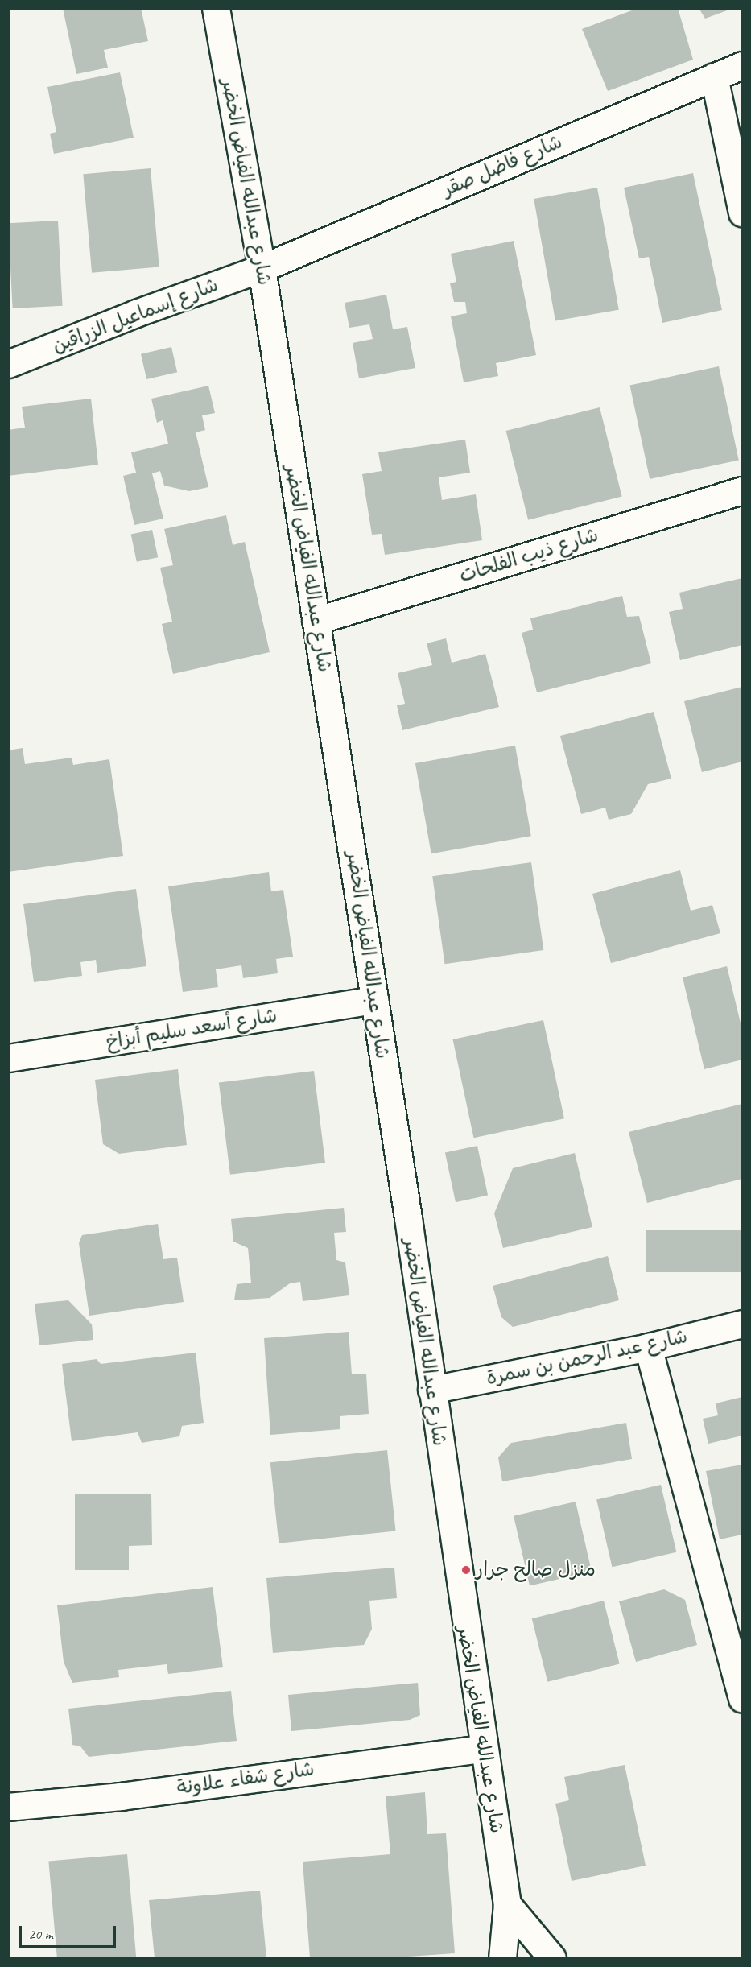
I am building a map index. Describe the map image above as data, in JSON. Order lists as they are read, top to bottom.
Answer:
{
  "streets": {
    "street": [
      "شارع فاضل صقر",
      "شارع عبدالله الفياض الخضر",
      "شارع إسماعيل الزراقين",
      "شارع ذيب الفلحات",
      "شارع أسعد سليم أبزاخ",
      "شارع عبد الرحمن بن سمرة",
      "شارع شفاء علاونة"
    ]
  },
  "crossings": [
    ["شارع فاضل صقر", "شارع عبدالله الفياض الخضر"],
    ["شارع فاضل صقر", "شارع إسماعيل الزراقين"],
    ["شارع عبدالله الفياض الخضر", "شارع إسماعيل الزراقين"],
    ["شارع عبدالله الفياض الخضر", "شارع ذيب الفلحات"],
    ["شارع عبدالله الفياض الخضر", "شارع أسعد سليم أبزاخ"],
    ["شارع عبدالله الفياض الخضر", "شارع عبد الرحمن بن سمرة"],
    ["شارع عبدالله الفياض الخضر", "شارع شفاء علاونة"]
  ],
  "places": ["منزل صالح جرار"],
  "scale_bar": "20 m"
}
